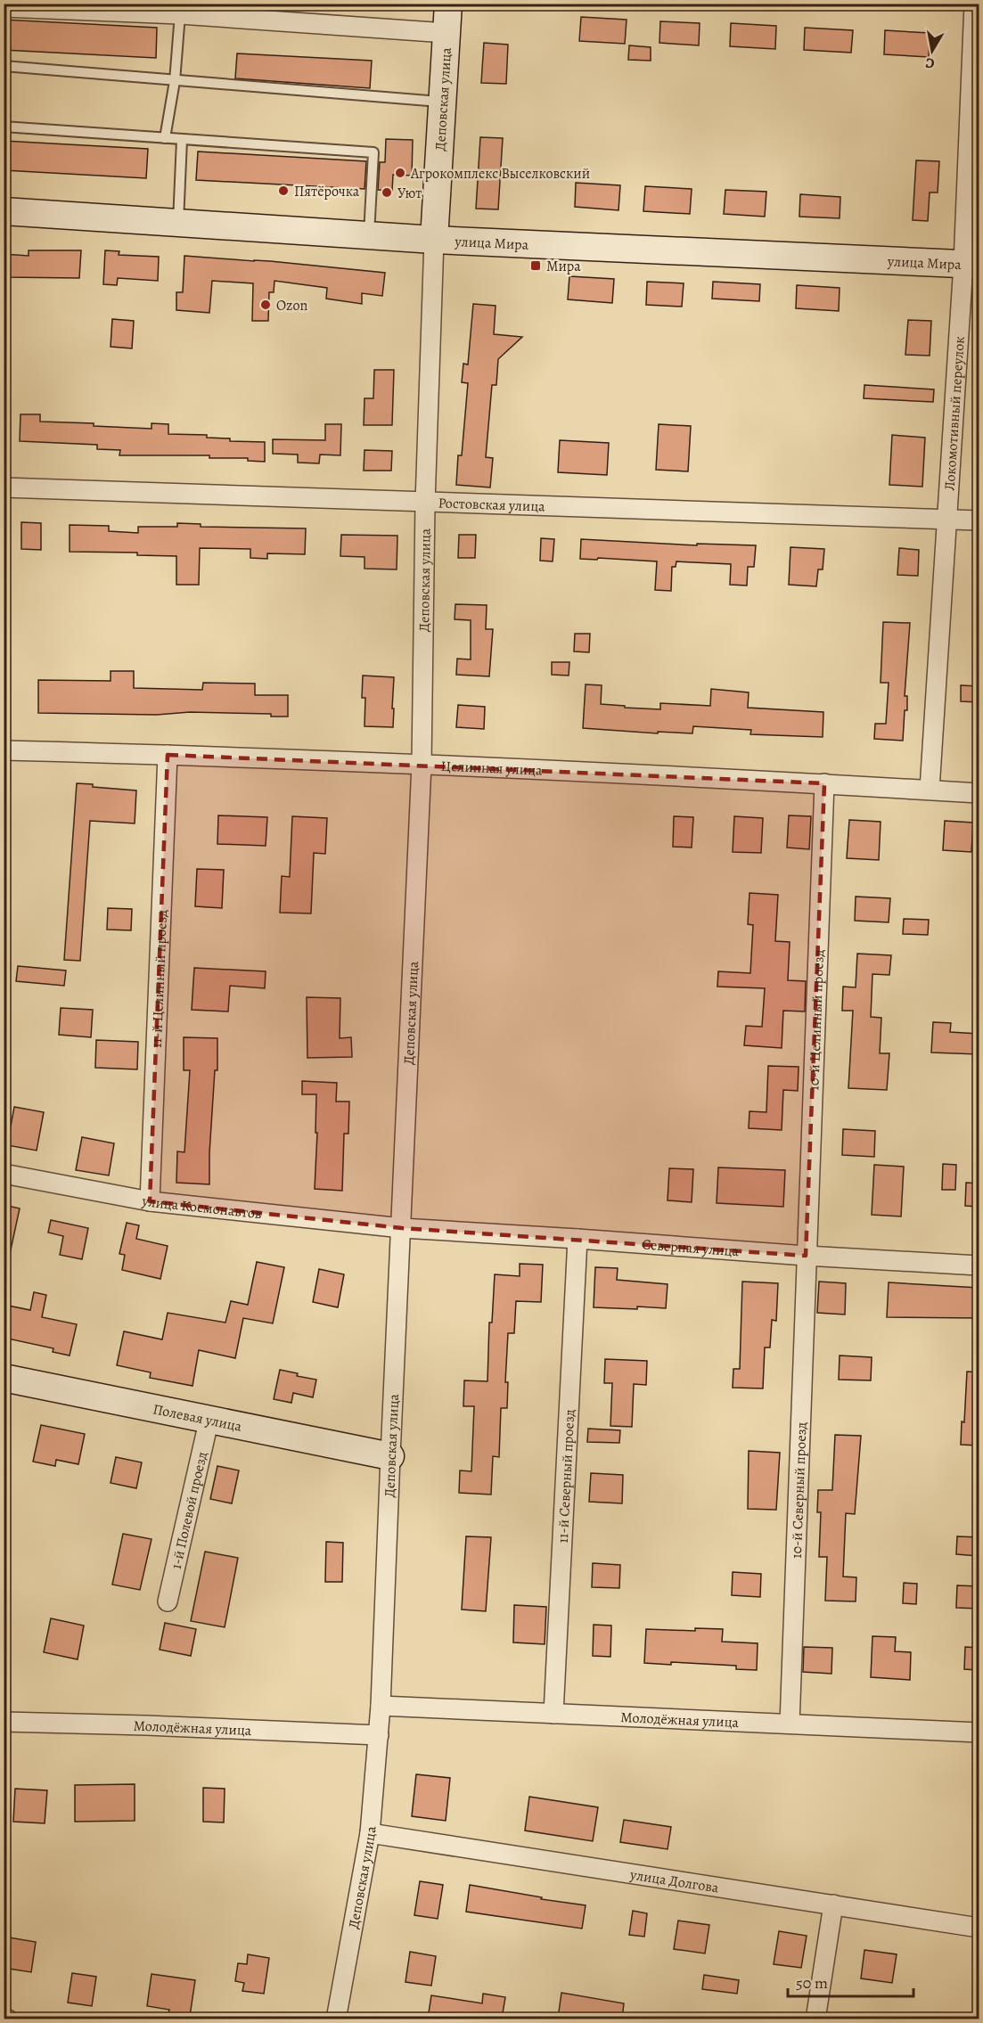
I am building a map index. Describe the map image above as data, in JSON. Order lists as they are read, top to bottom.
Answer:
{
  "streets": {
    "street": [
      "Деповская улица",
      "улица Мира",
      "Локомотивный переулок",
      "Ростовская улица",
      "Целинная улица",
      "11-й Целинный проезд",
      "10-й Целинный проезд",
      "улица Космонавтов",
      "Северная улица",
      "Полевая улица",
      "11-й Северный проезд",
      "10-й Северный проезд",
      "1-й Полевой проезд",
      "Молодёжная улица",
      "улица Долгова"
    ]
  },
  "crossings": [
    ["Деповская улица", "улица Мира"],
    ["Деповская улица", "Ростовская улица"],
    ["Деповская улица", "Целинная улица"],
    ["Деповская улица", "улица Космонавтов"],
    ["Деповская улица", "Северная улица"],
    ["Деповская улица", "Полевая улица"],
    ["Деповская улица", "Молодёжная улица"],
    ["Деповская улица", "улица Долгова"],
    ["улица Мира", "Локомотивный переулок"],
    ["Локомотивный переулок", "Ростовская улица"],
    ["Локомотивный переулок", "Целинная улица"],
    ["Целинная улица", "11-й Целинный проезд"],
    ["Целинная улица", "10-й Целинный проезд"],
    ["11-й Целинный проезд", "улица Космонавтов"],
    ["10-й Целинный проезд", "Северная улица"],
    ["10-й Целинный проезд", "10-й Северный проезд"],
    ["улица Космонавтов", "Северная улица"],
    ["Северная улица", "11-й Северный проезд"],
    ["Северная улица", "10-й Северный проезд"],
    ["Полевая улица", "1-й Полевой проезд"],
    ["11-й Северный проезд", "Молодёжная улица"],
    ["10-й Северный проезд", "Молодёжная улица"]
  ],
  "places": {
    "other": [
      "Агрокомплекс Выселковский",
      "Пятёрочка",
      "Уют",
      "Ozon"
    ],
    "transit": ["Мира"]
  },
  "scale_bar": "50 m",
  "north": "bottom"
}
